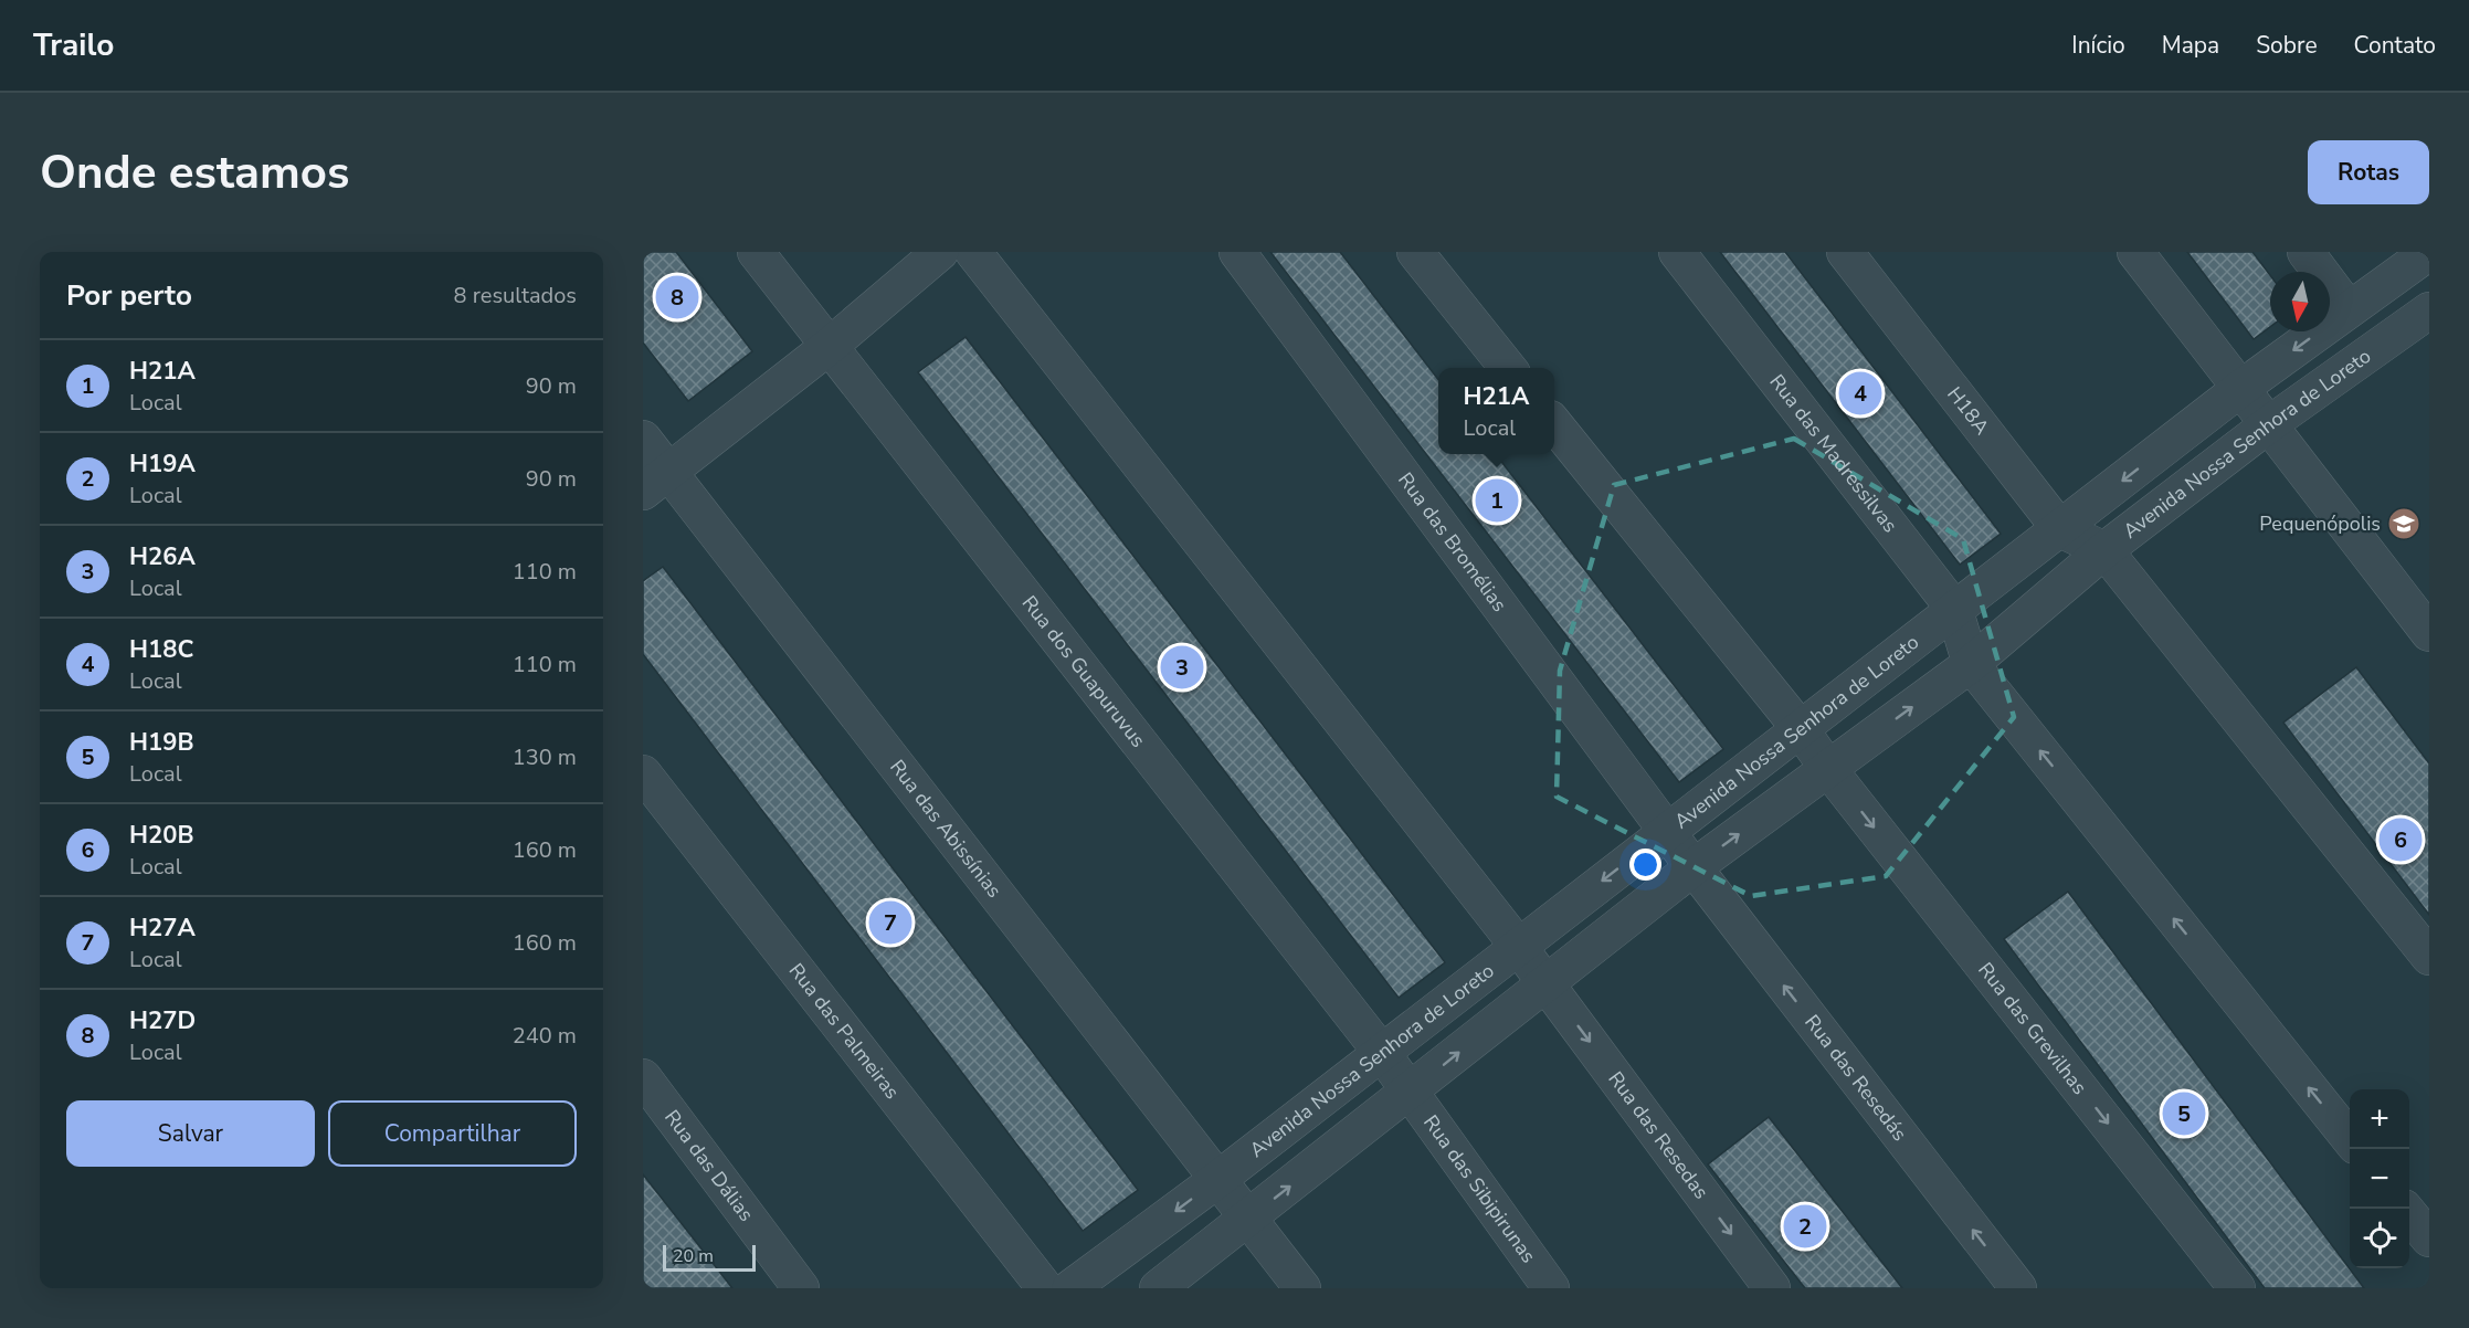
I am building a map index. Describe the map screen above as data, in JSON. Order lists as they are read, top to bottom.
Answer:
{
  "streets": {
    "lane": [
      "H18A",
      "Avenida Nossa Senhora de Loreto",
      "Rua das Madressilvas",
      "Rua das Bromélias",
      "Rua dos Guapuruvus",
      "Rua das Abissínias",
      "Rua das Grevilhas",
      "Rua das Palmeiras",
      "Rua das Resedás",
      "Rua das Resedas",
      "Rua das Dálias",
      "Rua das Sibipirunas"
    ]
  },
  "crossings": [
    ["H18A", "Avenida Nossa Senhora de Loreto"],
    ["Avenida Nossa Senhora de Loreto", "Rua das Madressilvas"],
    ["Avenida Nossa Senhora de Loreto", "Rua das Bromélias"],
    ["Avenida Nossa Senhora de Loreto", "Rua dos Guapuruvus"],
    ["Avenida Nossa Senhora de Loreto", "Rua das Abissínias"],
    ["Avenida Nossa Senhora de Loreto", "Rua das Grevilhas"],
    ["Avenida Nossa Senhora de Loreto", "Rua das Resedás"],
    ["Avenida Nossa Senhora de Loreto", "Rua das Resedas"],
    ["Avenida Nossa Senhora de Loreto", "Rua das Sibipirunas"],
    ["Rua das Bromélias", "Rua das Resedás"],
    ["Rua dos Guapuruvus", "Rua das Sibipirunas"]
  ],
  "one_way": ["Rua das Resedás"],
  "places": {
    "school or university": ["Pequenópolis"]
  },
  "scale_bar": "20 m",
  "north": "bottom",
  "page": {
    "header": "Trailo",
    "nav": [
      "Início",
      "Mapa",
      "Sobre",
      "Contato"
    ],
    "buttons": [
      "Rotas",
      ["Salvar", "Compartilhar"]
    ],
    "title": "Onde estamos",
    "heading": ["Por perto", "8 resultados"],
    "pins": [
      "8",
      "4",
      "1",
      "3",
      "6",
      "7",
      "5",
      "2"
    ],
    "list": [
      {
        "mark": "1",
        "name": "H21A",
        "note": "Local",
        "value": "90 m"
      },
      {
        "mark": "2",
        "name": "H19A",
        "note": "Local",
        "value": "90 m"
      },
      {
        "mark": "3",
        "name": "H26A",
        "note": "Local",
        "value": "110 m"
      },
      {
        "mark": "4",
        "name": "H18C",
        "note": "Local",
        "value": "110 m"
      },
      {
        "mark": "5",
        "name": "H19B",
        "note": "Local",
        "value": "130 m"
      },
      {
        "mark": "6",
        "name": "H20B",
        "note": "Local",
        "value": "160 m"
      },
      {
        "mark": "7",
        "name": "H27A",
        "note": "Local",
        "value": "160 m"
      },
      {
        "mark": "8",
        "name": "H27D",
        "note": "Local",
        "value": "240 m"
      }
    ],
    "popup": ["H21A", "Local"],
    "map_buttons": ["+", "−"],
    "scale": "20 m"
  }
}
